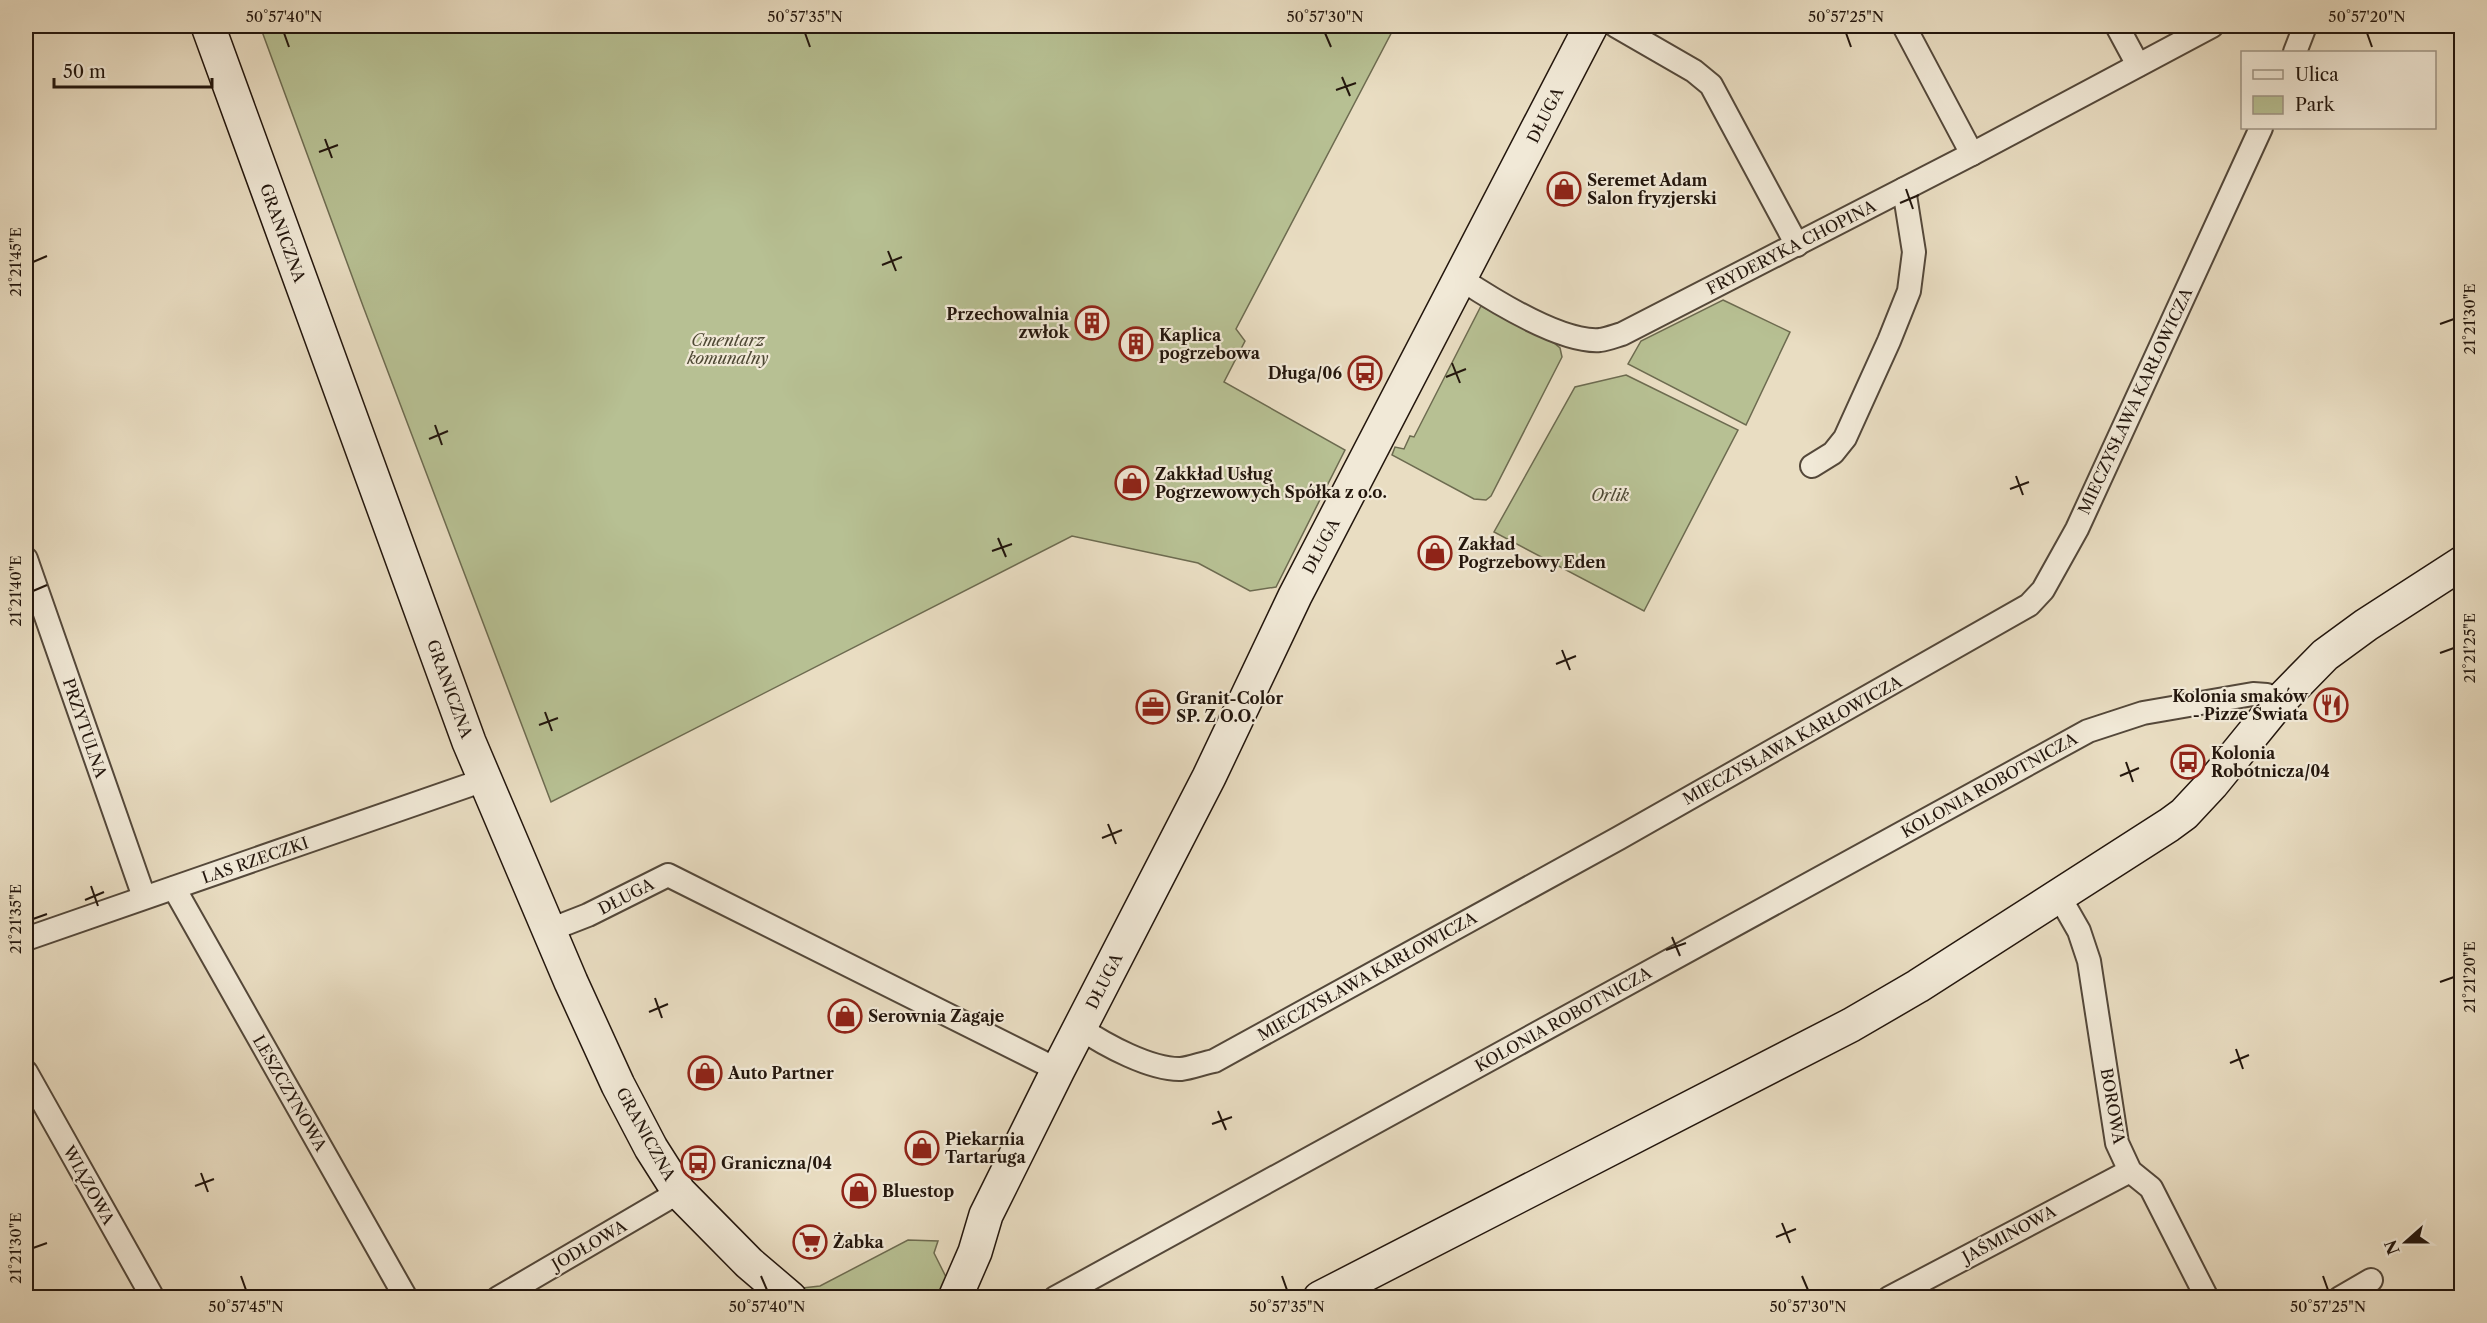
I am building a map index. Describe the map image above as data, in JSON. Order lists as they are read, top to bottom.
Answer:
{
  "streets": {
    "street": [
      "DŁUGA",
      "GRANICZNA",
      "FRYDERYKA CHOPINA",
      "MIECZYSŁAWA KARŁOWICZA",
      "PRZYTULNA",
      "KOLONIA ROBOTNICZA",
      "LAS RZECZKI",
      "LESZCZYNOWA",
      "BOROWA",
      "WIĄZOWA",
      "JAŚMINOWA",
      "JODŁOWA"
    ]
  },
  "crossings": [
    ["DŁUGA", "GRANICZNA"],
    ["DŁUGA", "FRYDERYKA CHOPINA"],
    ["DŁUGA", "MIECZYSŁAWA KARŁOWICZA"],
    ["GRANICZNA", "LAS RZECZKI"],
    ["GRANICZNA", "JODŁOWA"],
    ["PRZYTULNA", "LAS RZECZKI"],
    ["LAS RZECZKI", "LESZCZYNOWA"],
    ["BOROWA", "JAŚMINOWA"]
  ],
  "parks": ["Cmentarz komunalny", "Orlik"],
  "places": {
    "shop": [
      "Seremet Adam Salon fryzjerski",
      "Zakkład Usług Pogrzewowych Spółka z o.o.",
      "Zakład Pogrzebowy Eden",
      "Serownia Zagaje",
      "Auto Partner",
      "Piekarnia Tartaruga",
      "Bluestop"
    ],
    "building": ["Przechowalnia zwłok", "Kaplica pogrzebowa"],
    "bus stop": ["Długa/06", "Kolonia Robotnicza/04", "Graniczna/04"],
    "restaurant": ["Kolonia smaków - Pizze Świata"],
    "office": ["Granit-Color SP. Z O.O."],
    "supermarket": ["Żabka"]
  },
  "legend": ["Ulica", "Park"],
  "scale_bar": "50 m",
  "north": "left",
  "coordinates": [
    "50°57'40\"N",
    "50°57'35\"N",
    "50°57'30\"N",
    "50°57'25\"N",
    "50°57'20\"N",
    "21°21'45\"E",
    "21°21'30\"E",
    "21°21'40\"E",
    "21°21'25\"E",
    "21°21'35\"E",
    "21°21'20\"E",
    "50°57'45\"N"
  ]
}
